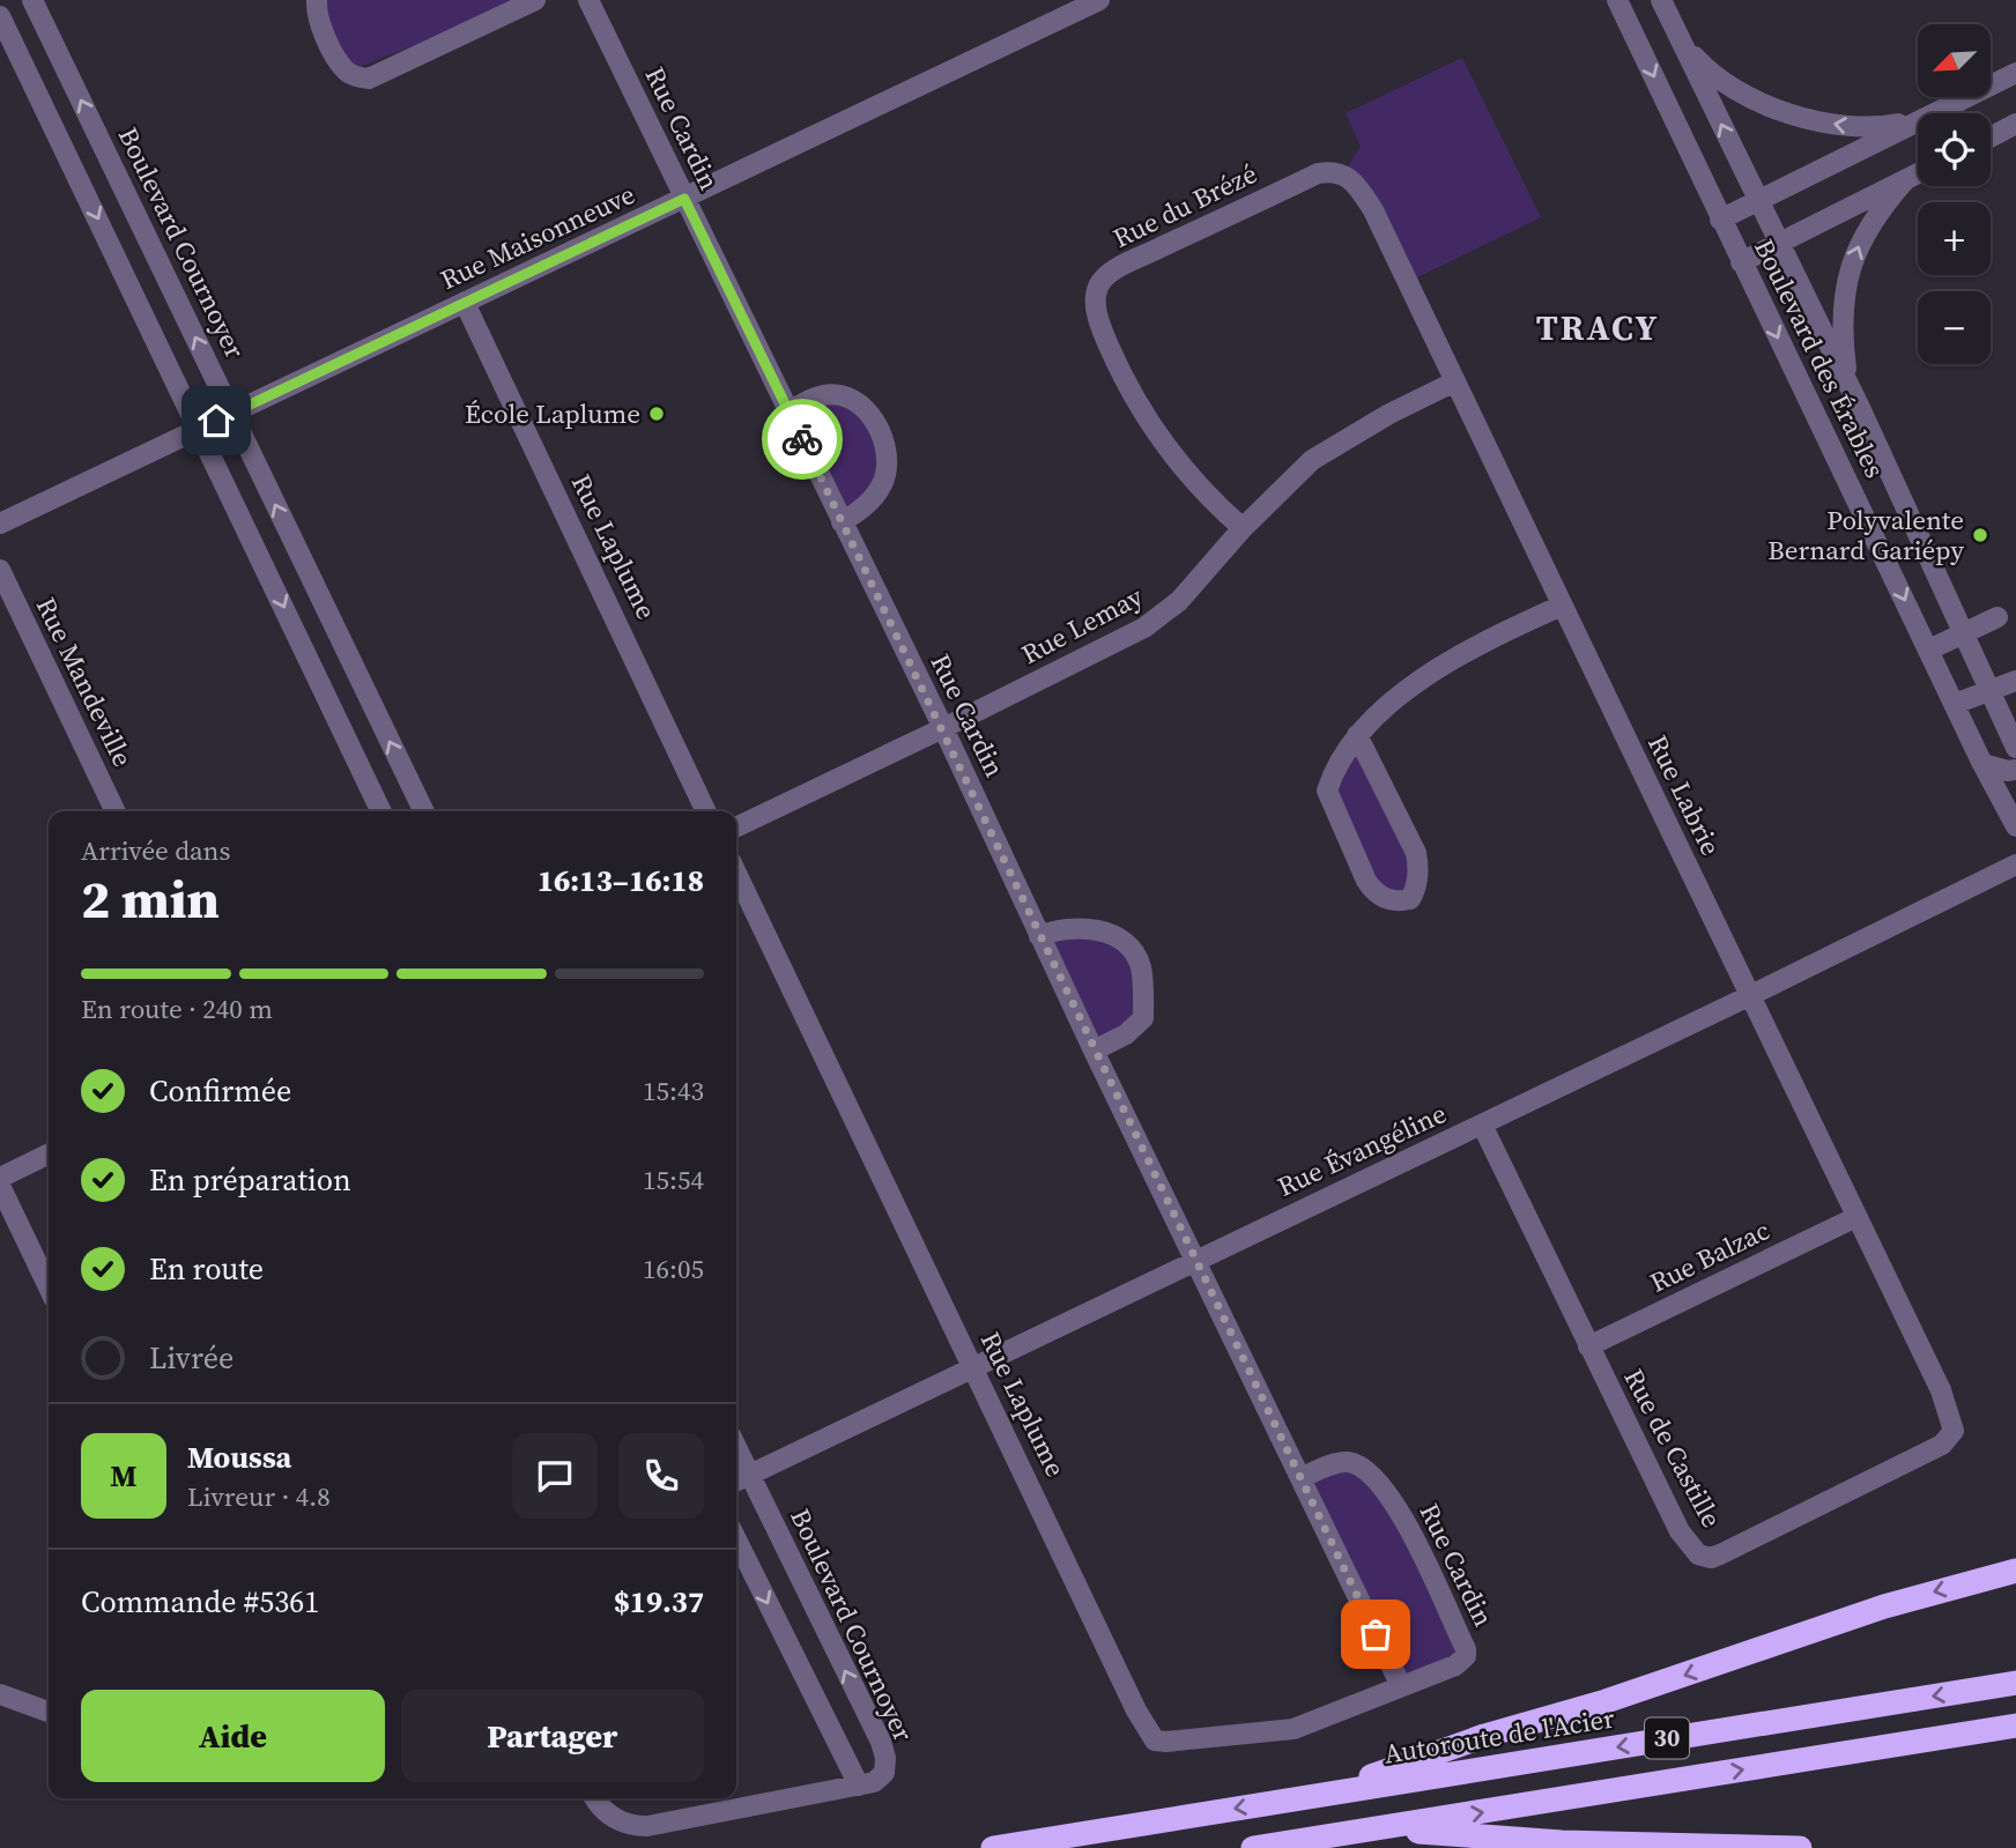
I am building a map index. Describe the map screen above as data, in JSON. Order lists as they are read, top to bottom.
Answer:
{
  "streets": {
    "highway": ["Autoroute de l'Acier", "30"],
    "street": [
      "Rue Cardin",
      "Rue du Brézé",
      "Rue Maisonneuve",
      "Boulevard Cournoyer",
      "Boulevard des Érables",
      "Rue Laplume",
      "Rue Lemay",
      "Rue Mandeville",
      "Rue Labrie",
      "Rue Évangéline",
      "Rue Balzac",
      "Rue de Castille"
    ]
  },
  "crossings": [
    ["Rue Cardin", "Rue Maisonneuve"],
    ["Rue Cardin", "Rue Laplume"],
    ["Rue Cardin", "Rue Lemay"],
    ["Rue Cardin", "Rue Évangéline"],
    ["Rue du Brézé", "Rue Lemay"],
    ["Rue du Brézé", "Rue Labrie"],
    ["Rue Maisonneuve", "Boulevard Cournoyer"],
    ["Rue Maisonneuve", "Rue Laplume"],
    ["Boulevard Cournoyer", "Rue Évangéline"],
    ["Rue Laplume", "Rue Évangéline"],
    ["Rue Lemay", "Rue Labrie"],
    ["Rue Labrie", "Rue Évangéline"],
    ["Rue Labrie", "Rue Balzac"],
    ["Rue Labrie", "Rue de Castille"],
    ["Rue Évangéline", "Rue de Castille"],
    ["Rue Balzac", "Rue de Castille"]
  ],
  "districts": ["TRACY"],
  "places": ["École Laplume", "Polyvalente Bernard Gariépy"],
  "north": "bottom left",
  "page": {
    "map_buttons": ["+", "−"],
    "heading": ["2 min", "Arrivée dans", "16:13–16:18"],
    "panel": [
      "Moussa",
      "Livreur · 4.8",
      "Commande #5361",
      "$19.37"
    ],
    "bar": "En route · 240 m",
    "list": [
      ["Confirmée", "15:43"],
      ["En préparation", "15:54"],
      ["En route", "16:05"],
      "Livrée"
    ],
    "round": "M",
    "buttons": ["Aide", "Partager"]
  }
}
